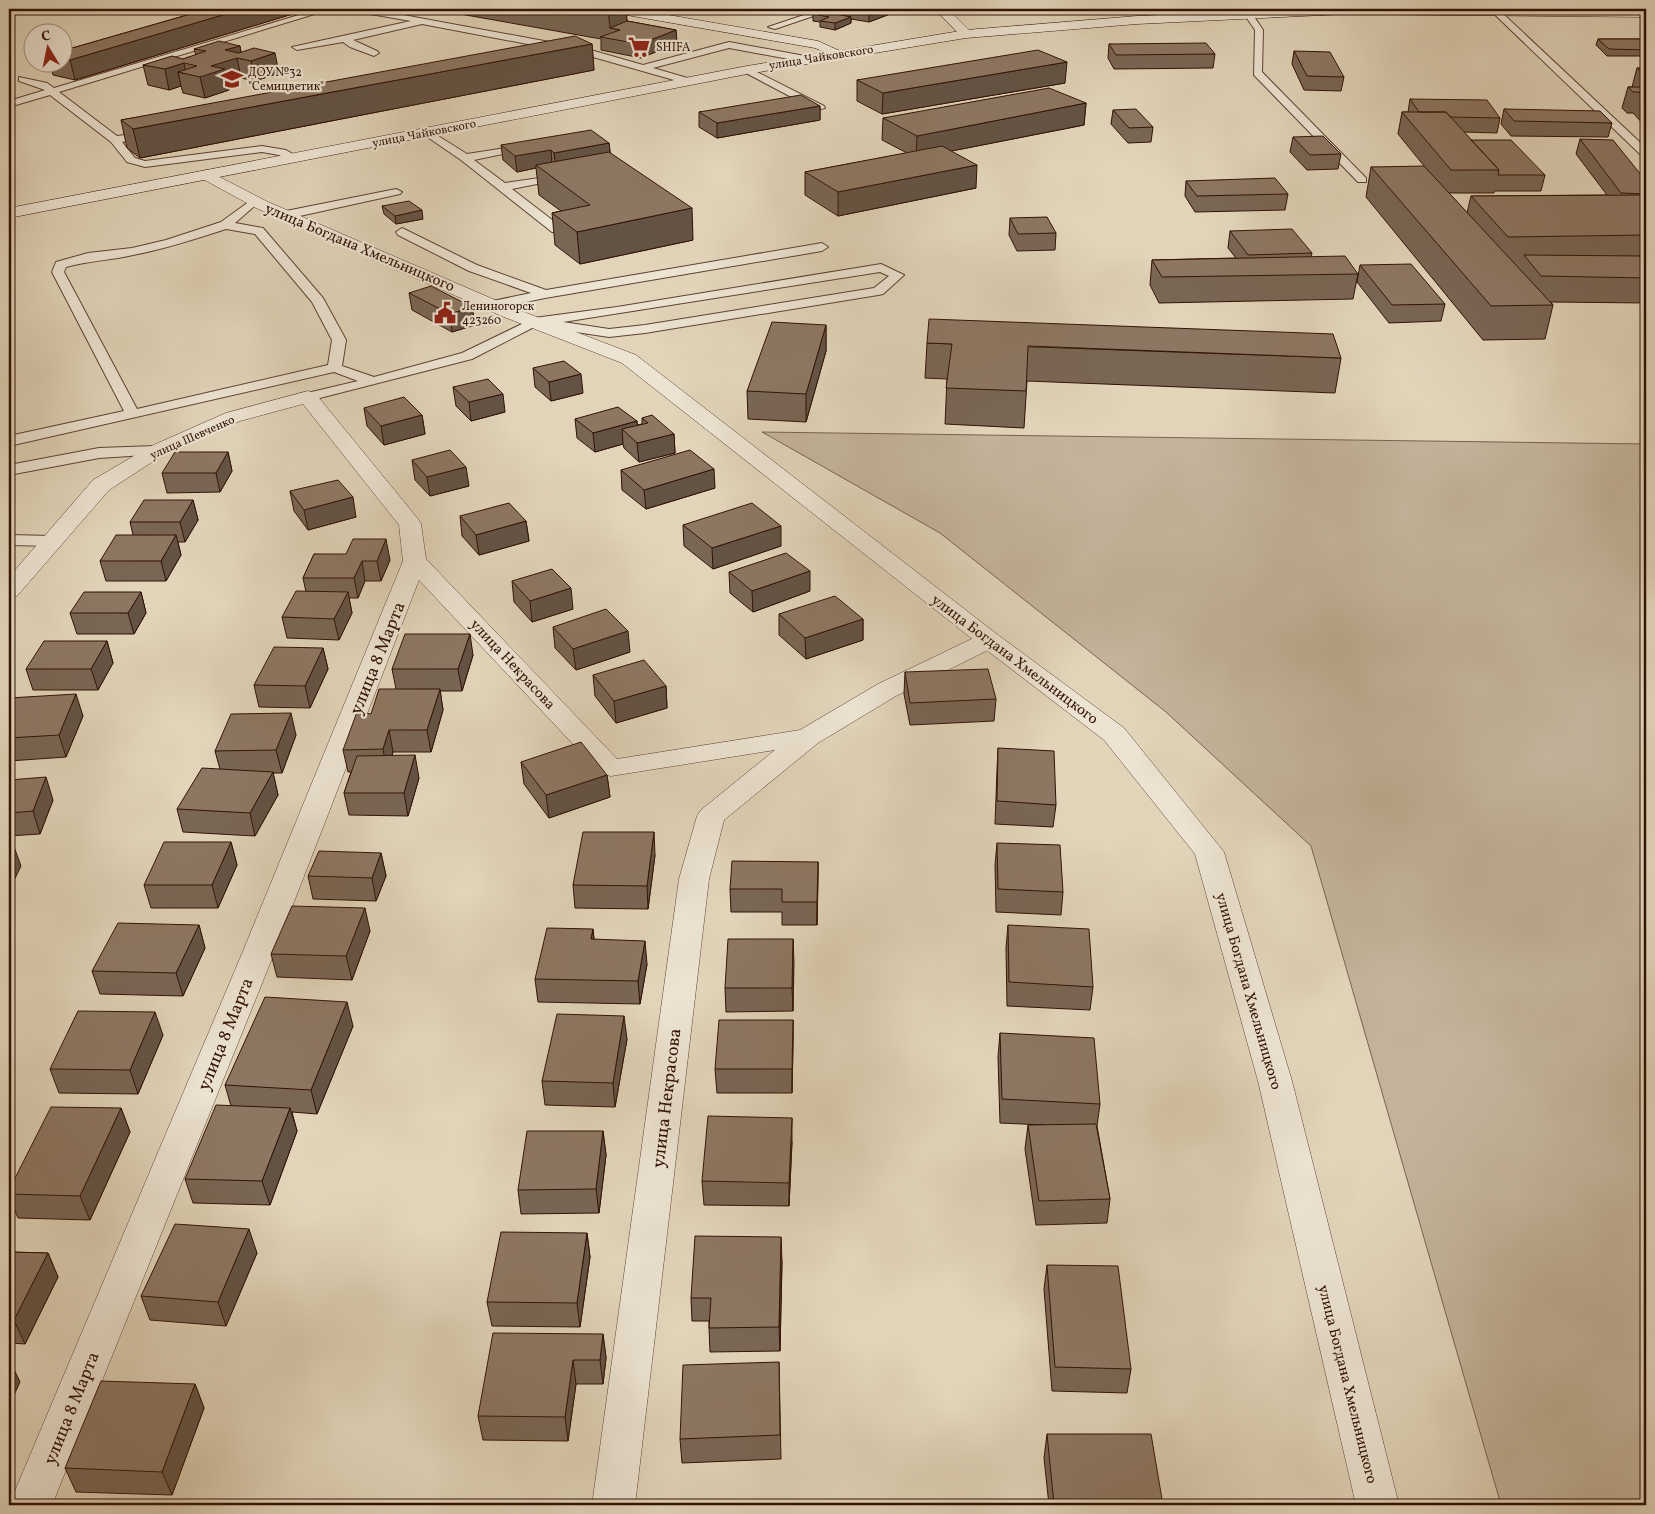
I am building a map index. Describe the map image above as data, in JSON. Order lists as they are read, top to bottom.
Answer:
{
  "streets": {
    "street": [
      "улица Чайковского",
      "улица Богдана Хмельницкого",
      "улица Шевченко",
      "улица 8 Марта",
      "улица Некрасова"
    ]
  },
  "crossings": [
    ["улица Чайковского", "улица Богдана Хмельницкого"],
    ["улица Богдана Хмельницкого", "улица Некрасова"],
    ["улица 8 Марта", "улица Некрасова"]
  ],
  "places": {
    "supermarket": ["SHIFA"],
    "school or university": ["ДОУ №32 \"Семицветик\""],
    "public building": ["Лениногорск 423260"]
  },
  "north": "top"
}
